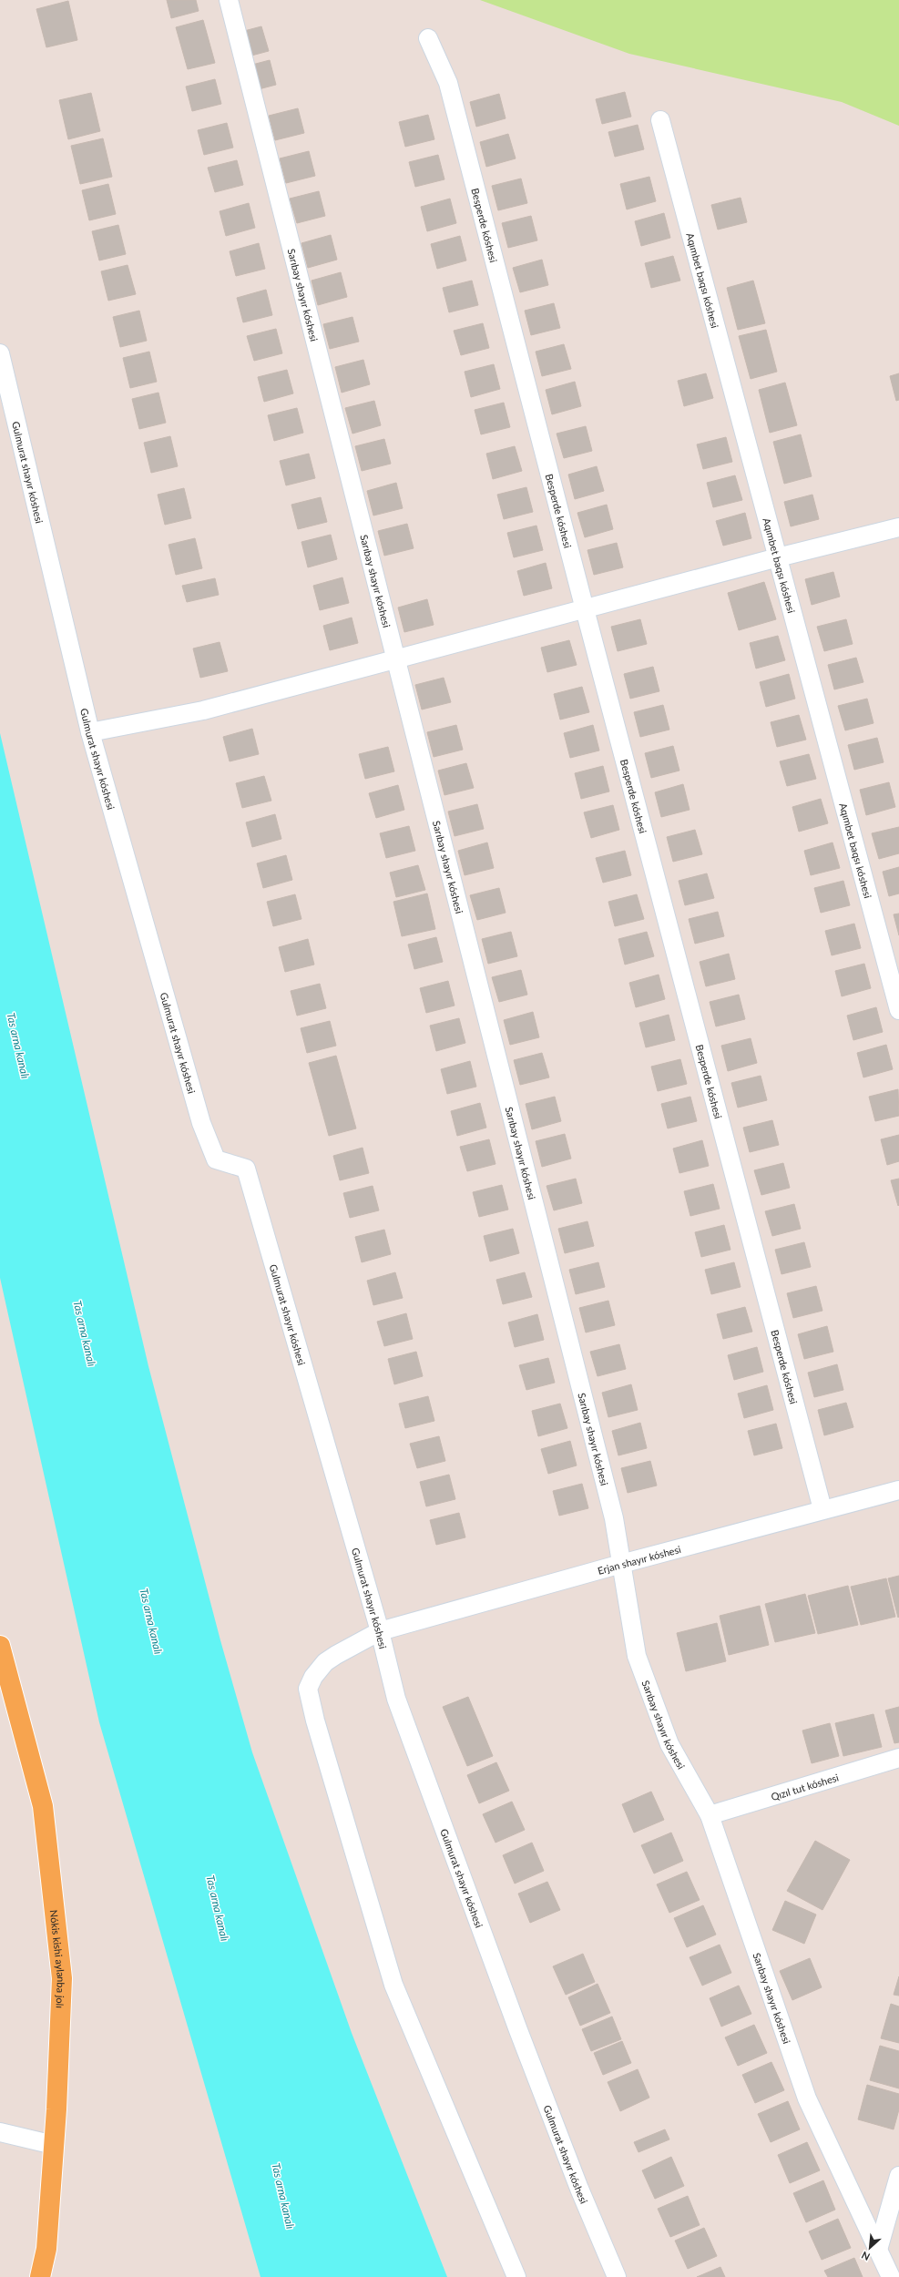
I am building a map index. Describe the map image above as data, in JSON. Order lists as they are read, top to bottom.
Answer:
{
  "streets": {
    "main road": ["Nókis kishi aylanba jolı"],
    "street": [
      "Besperde kóshesi",
      "Aqımbet baqsı kóshesi",
      "Sarıbay shayır kóshesi",
      "Gulmurat shayır kóshesi",
      "Erjan shayır kóshesi",
      "Qızıl tut kóshesi"
    ]
  },
  "crossings": [
    ["Besperde kóshesi", "Erjan shayır kóshesi"],
    ["Sarıbay shayır kóshesi", "Erjan shayır kóshesi"],
    ["Sarıbay shayır kóshesi", "Qızıl tut kóshesi"],
    ["Gulmurat shayır kóshesi", "Erjan shayır kóshesi"]
  ],
  "water": ["Tas arna kanalı"],
  "north": "bottom left"
}
